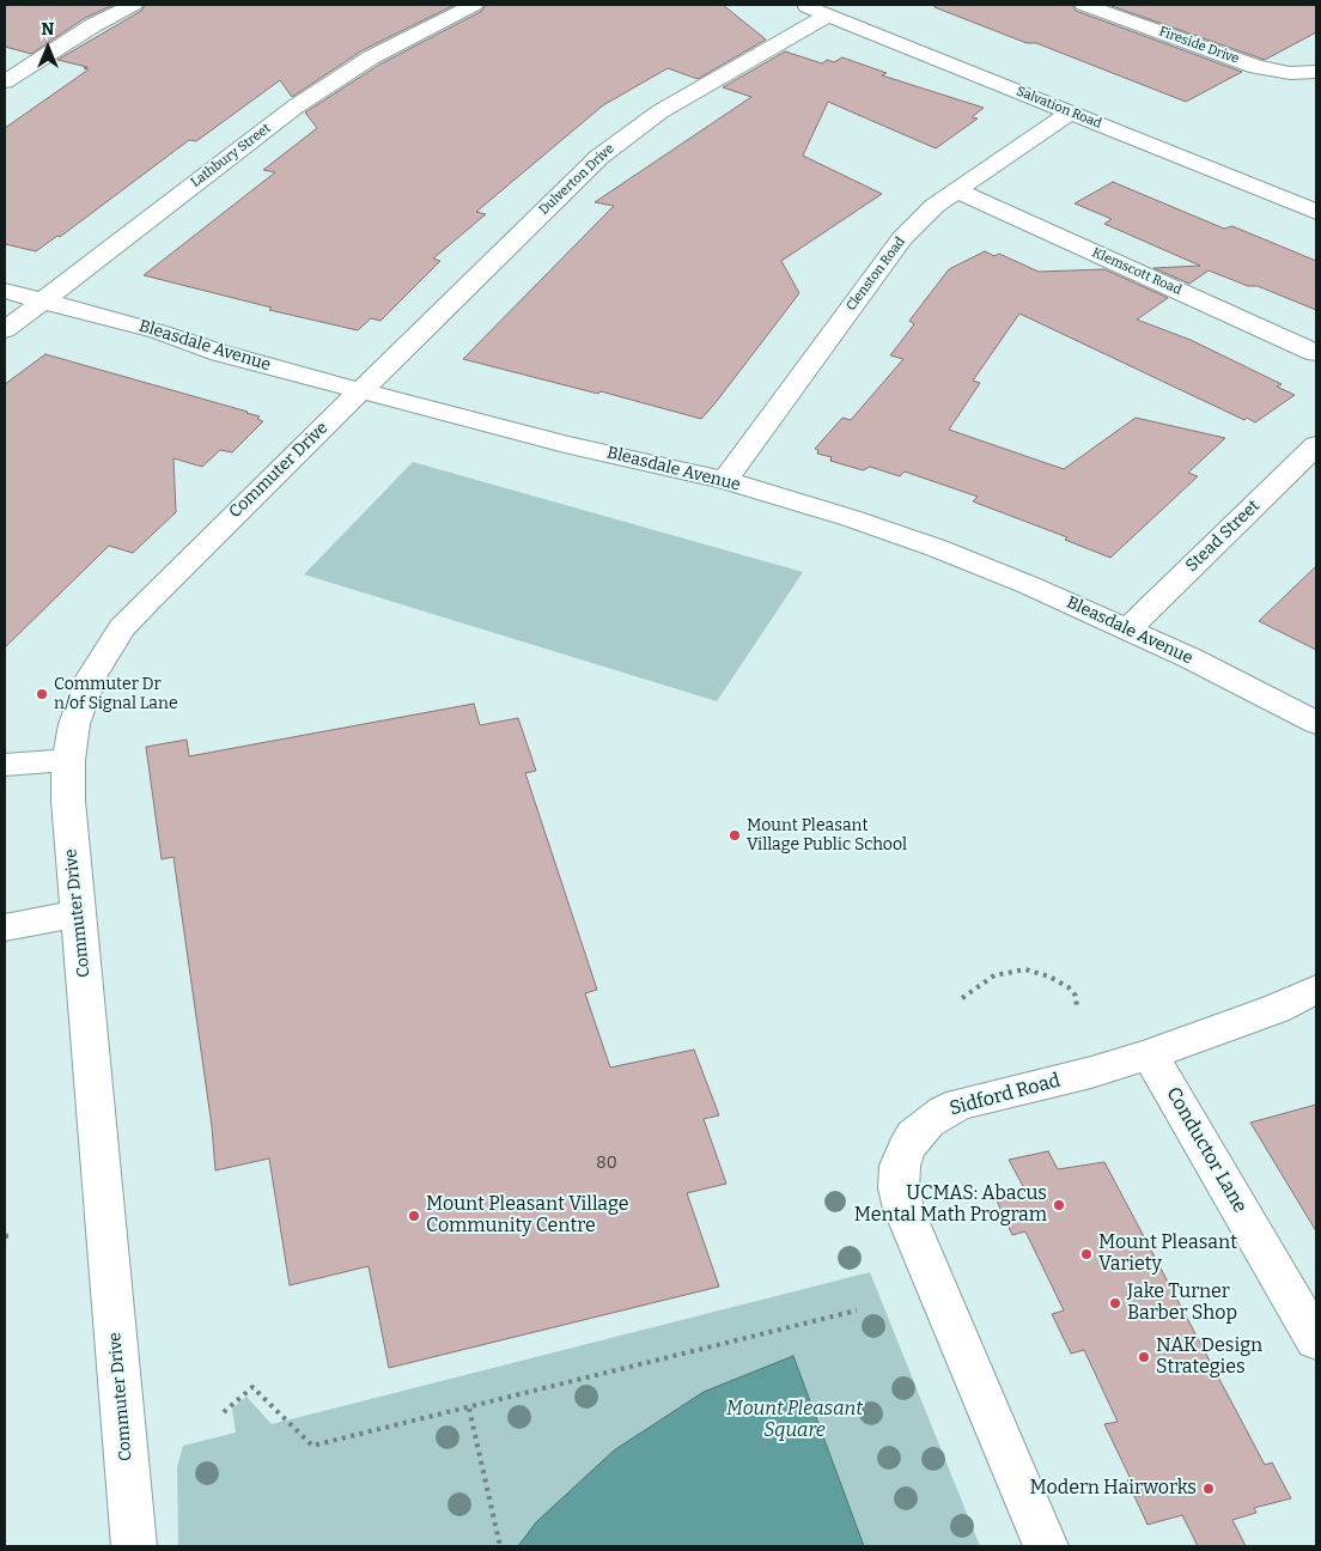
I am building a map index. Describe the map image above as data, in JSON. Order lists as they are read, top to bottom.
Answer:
{
  "streets": {
    "street": [
      "Fireside Drive",
      "Salvation Road",
      "Lathbury Street",
      "Dulverton Drive",
      "Klemscott Road",
      "Clenston Road",
      "Bleasdale Avenue",
      "Commuter Drive",
      "Stead Street",
      "Sidford Road",
      "Conductor Lane"
    ]
  },
  "crossings": [
    ["Salvation Road", "Dulverton Drive"],
    ["Salvation Road", "Clenston Road"],
    ["Lathbury Street", "Bleasdale Avenue"],
    ["Dulverton Drive", "Bleasdale Avenue"],
    ["Dulverton Drive", "Commuter Drive"],
    ["Klemscott Road", "Clenston Road"],
    ["Clenston Road", "Bleasdale Avenue"],
    ["Bleasdale Avenue", "Commuter Drive"],
    ["Bleasdale Avenue", "Stead Street"],
    ["Sidford Road", "Conductor Lane"]
  ],
  "parks": ["Mount Pleasant Square"],
  "places": [
    "Commuter Dr n/of Signal Lane",
    "Mount Pleasant Village Public School",
    "UCMAS: Abacus Mental Math Program",
    "Mount Pleasant Village Community Centre",
    "Mount Pleasant Variety",
    "Jake Turner Barber Shop",
    "NAK Design Strategies",
    "Modern Hairworks"
  ],
  "house_numbers": ["80"],
  "north": "top"
}
